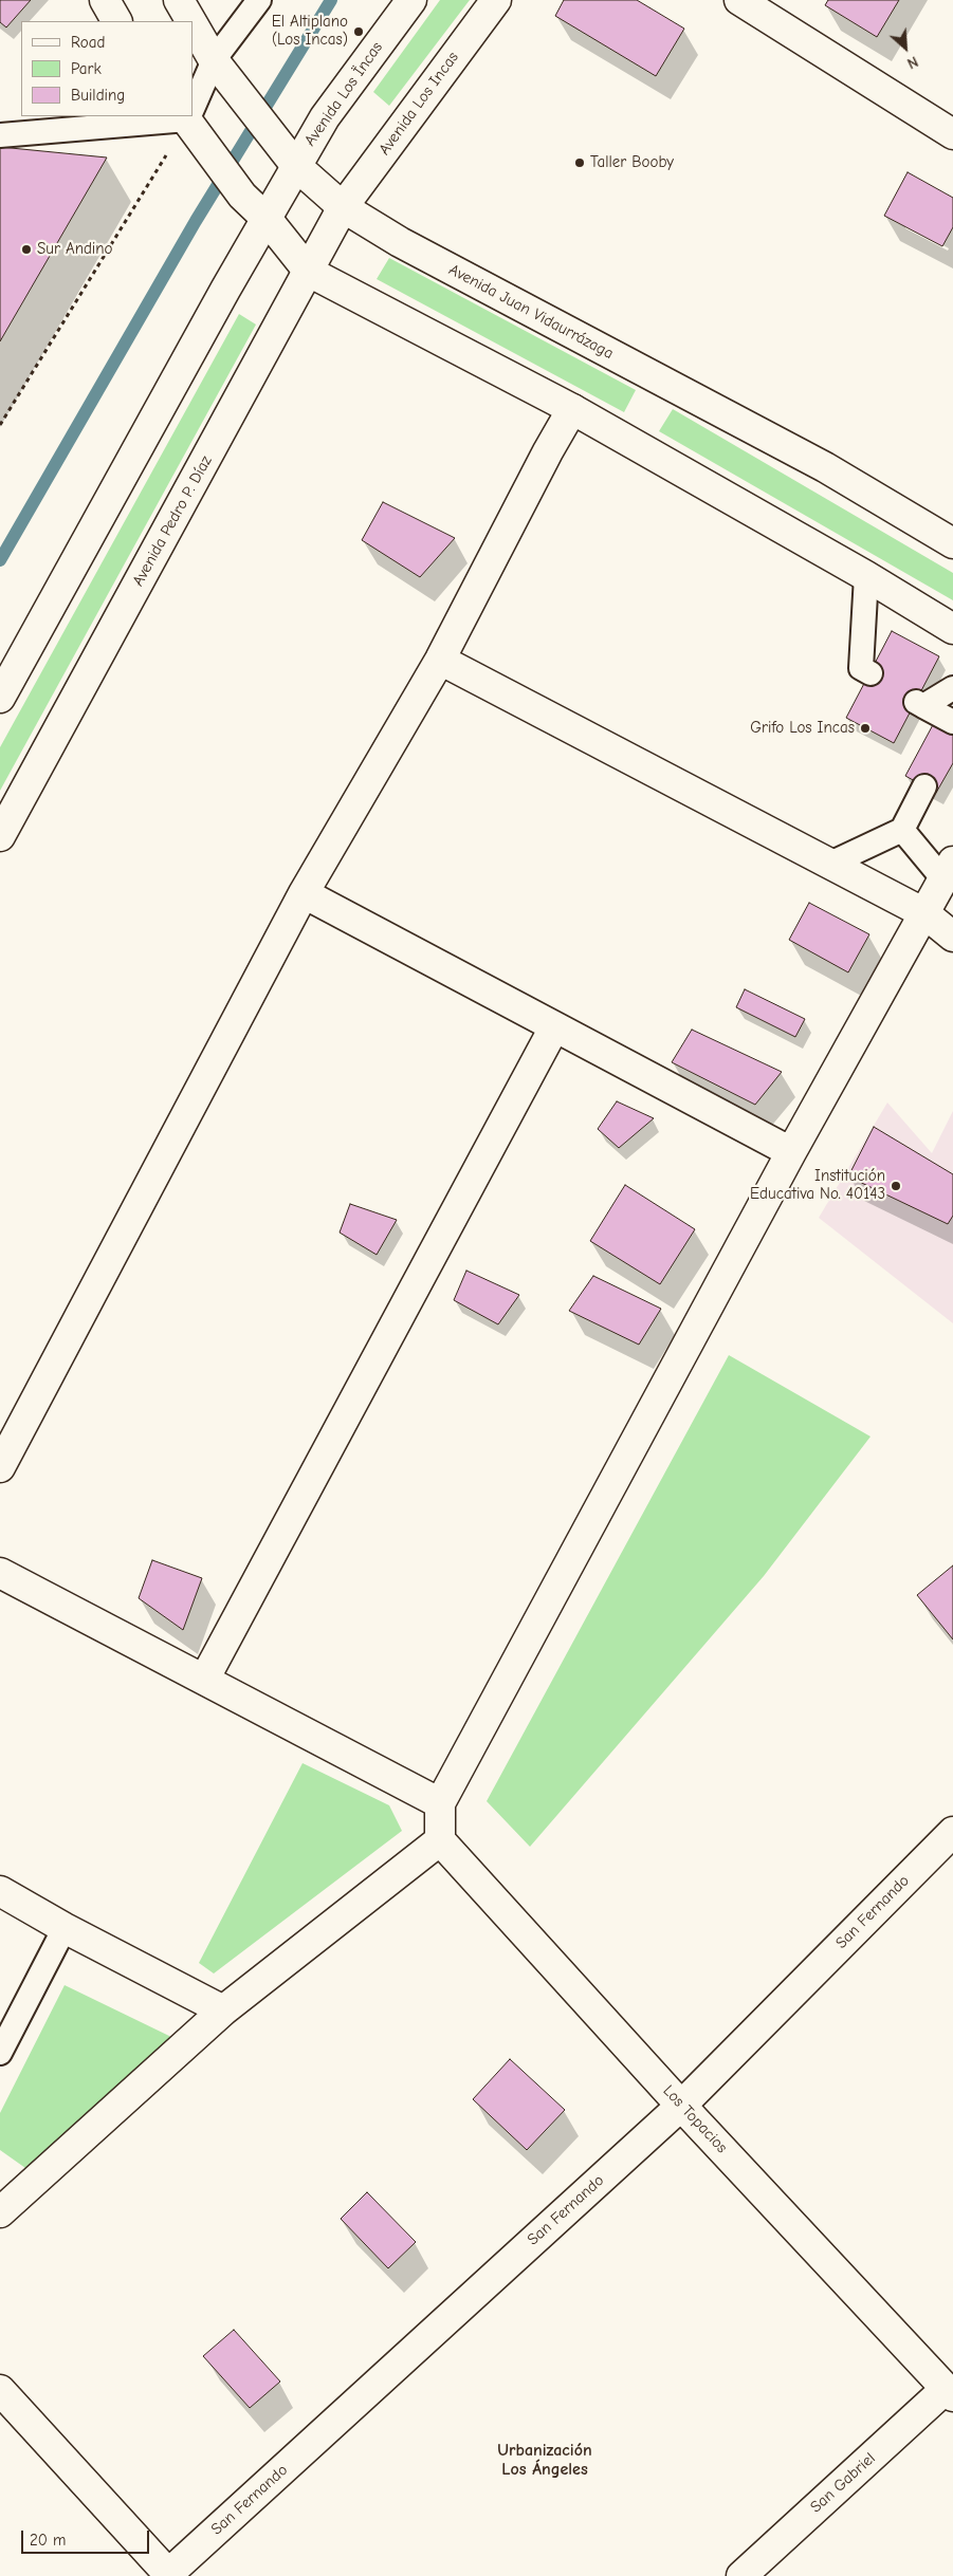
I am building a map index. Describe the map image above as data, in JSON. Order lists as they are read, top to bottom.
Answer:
{
  "streets": {
    "street": [
      "Avenida Los Ïncas",
      "Avenida Los Incas",
      "Avenida Juan Vidaurrázaga",
      "Avenida Pedro P. Díaz",
      "San Fernando",
      "Los Topacios",
      "San Gabriel"
    ]
  },
  "crossings": [
    ["Avenida Los Ïncas", "Avenida Juan Vidaurrázaga"],
    ["Avenida Los Incas", "Avenida Juan Vidaurrázaga"],
    ["Avenida Los Incas", "Avenida Pedro P. Díaz"],
    ["Avenida Juan Vidaurrázaga", "Avenida Pedro P. Díaz"],
    ["San Fernando", "Los Topacios"],
    ["Los Topacios", "San Gabriel"]
  ],
  "districts": ["Urbanización Los Ángeles"],
  "places": [
    "El Altiplano (Los Incas)",
    "Taller Booby",
    "Sur Andino",
    "Grifo Los Incas",
    "Institución Educativa No. 40143"
  ],
  "legend": ["Road", "Park", "Building"],
  "scale_bar": "20 m",
  "north": "bottom right"
}
